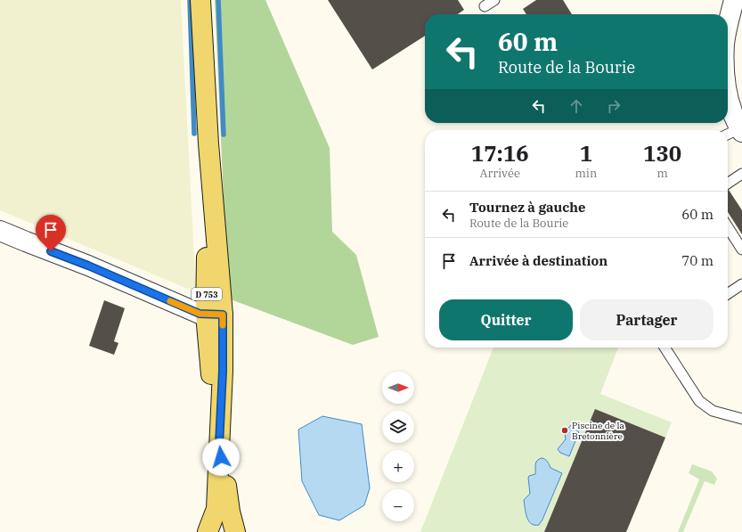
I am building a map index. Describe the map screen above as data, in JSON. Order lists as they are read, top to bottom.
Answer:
{
  "streets": {
    "main road": ["D 753"]
  },
  "places": ["Piscine de la Bretonnière"],
  "north": "right",
  "page": {
    "turn": ["60 m", "Route de la Bourie"],
    "eta": [
      "17:16",
      "Arrivée",
      "1",
      "min",
      "130",
      "m"
    ],
    "list": [
      {
        "name": "Tournez à gauche",
        "note": "Route de la Bourie",
        "value": "60 m"
      },
      {
        "name": "Arrivée à destination",
        "value": "70 m"
      }
    ],
    "buttons": ["Quitter", "Partager"],
    "map_buttons": ["+", "−"]
  }
}
